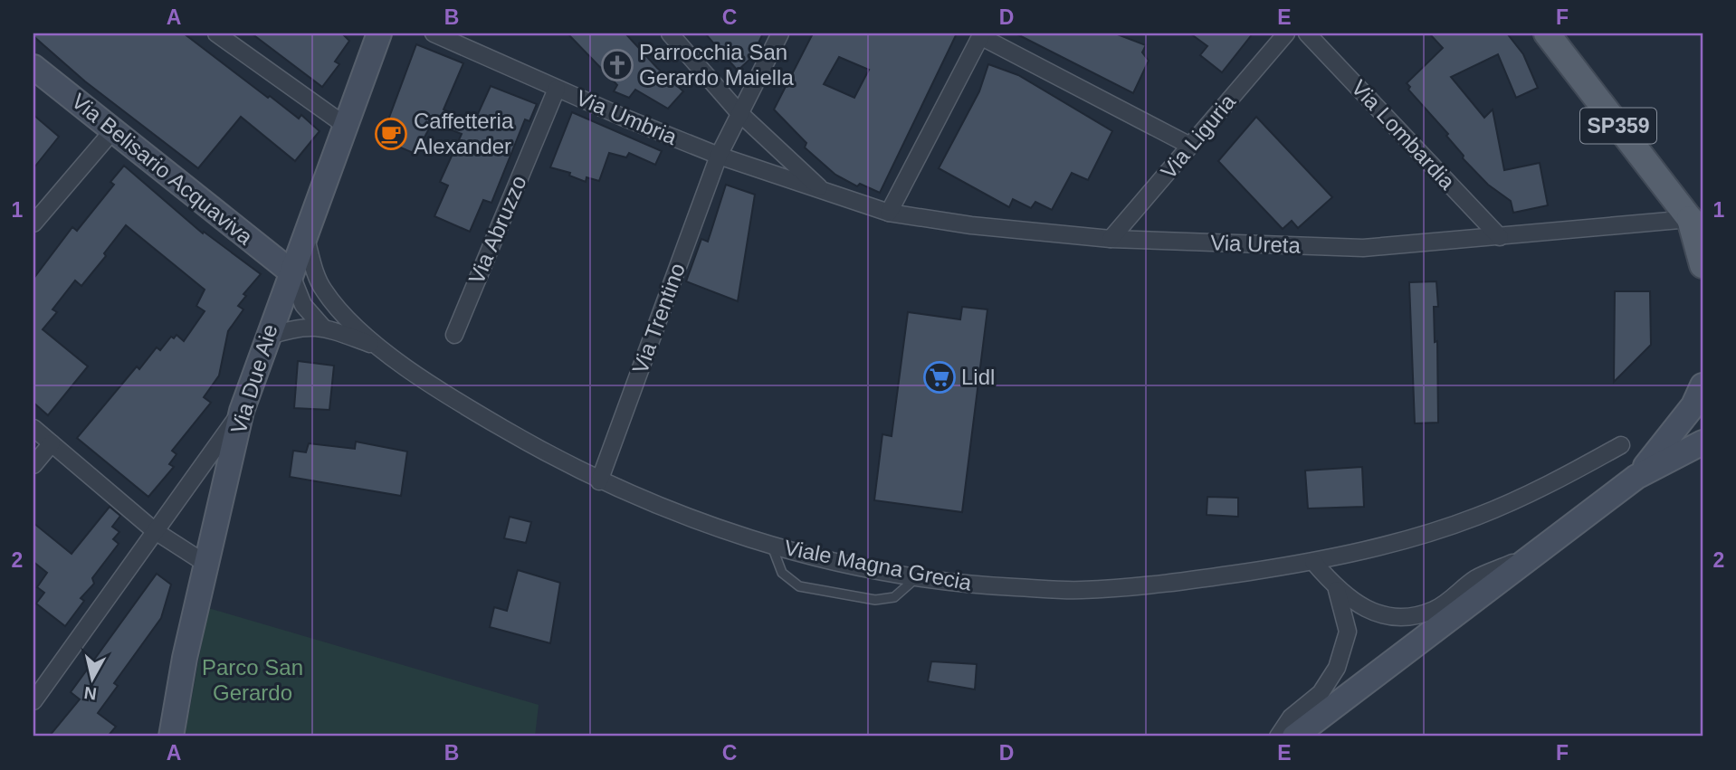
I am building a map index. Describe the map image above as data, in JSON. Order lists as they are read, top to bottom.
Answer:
{
  "streets": {
    "main road": ["SP359"],
    "street": [
      "Via Umbria",
      "Via Lombardia",
      "Via Liguria",
      "Via Belisario Acquaviva",
      "Via Abruzzo",
      "Via Ureta",
      "Via Trentino",
      "Via Due Aie",
      "Viale Magna Grecia"
    ]
  },
  "crossings": [
    ["Via Umbria", "Via Abruzzo"],
    ["Via Umbria", "Via Ureta"],
    ["Via Umbria", "Via Trentino"],
    ["SP359", "Via Ureta"],
    ["Via Lombardia", "Via Ureta"],
    ["Via Liguria", "Via Ureta"],
    ["Via Belisario Acquaviva", "Via Due Aie"],
    ["Via Belisario Acquaviva", "Viale Magna Grecia"],
    ["Via Trentino", "Viale Magna Grecia"],
    ["Via Due Aie", "Viale Magna Grecia"]
  ],
  "parks": ["Parco San Gerardo"],
  "places": {
    "church": ["Parrocchia San Gerardo Maiella"],
    "cafe": ["Caffetteria Alexander"],
    "supermarket": ["Lidl"]
  },
  "north": "bottom",
  "grid": {
    "columns": [
      "A",
      "B",
      "C",
      "D",
      "E",
      "F"
    ],
    "rows": ["1", "2"]
  }
}
